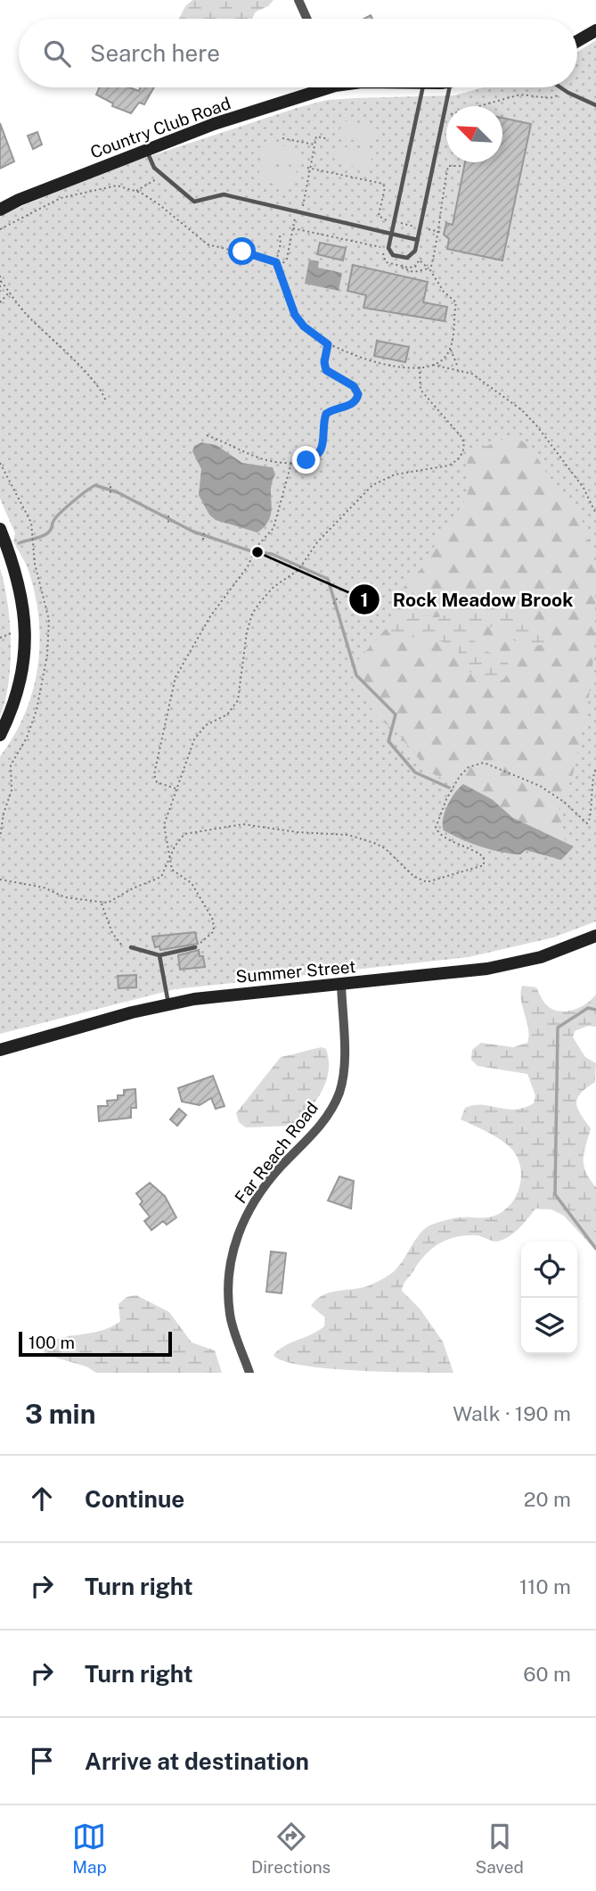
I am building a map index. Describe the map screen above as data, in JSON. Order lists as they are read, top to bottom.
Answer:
{
  "streets": {
    "street": ["Country Club Road", "Summer Street", "Far Reach Road"]
  },
  "crossings": [
    ["Summer Street", "Far Reach Road"]
  ],
  "places": ["Rock Meadow Brook"],
  "scale_bar": "100 m",
  "north": "top left",
  "page": {
    "search": "Search here",
    "scale": "100 m",
    "heading": ["3 min", "Walk · 190 m"],
    "list": [
      ["Continue", "20 m"],
      ["Turn right", "110 m"],
      ["Turn right", "60 m"],
      "Arrive at destination"
    ],
    "nav": ["Map", "Directions", "Saved"]
  }
}
